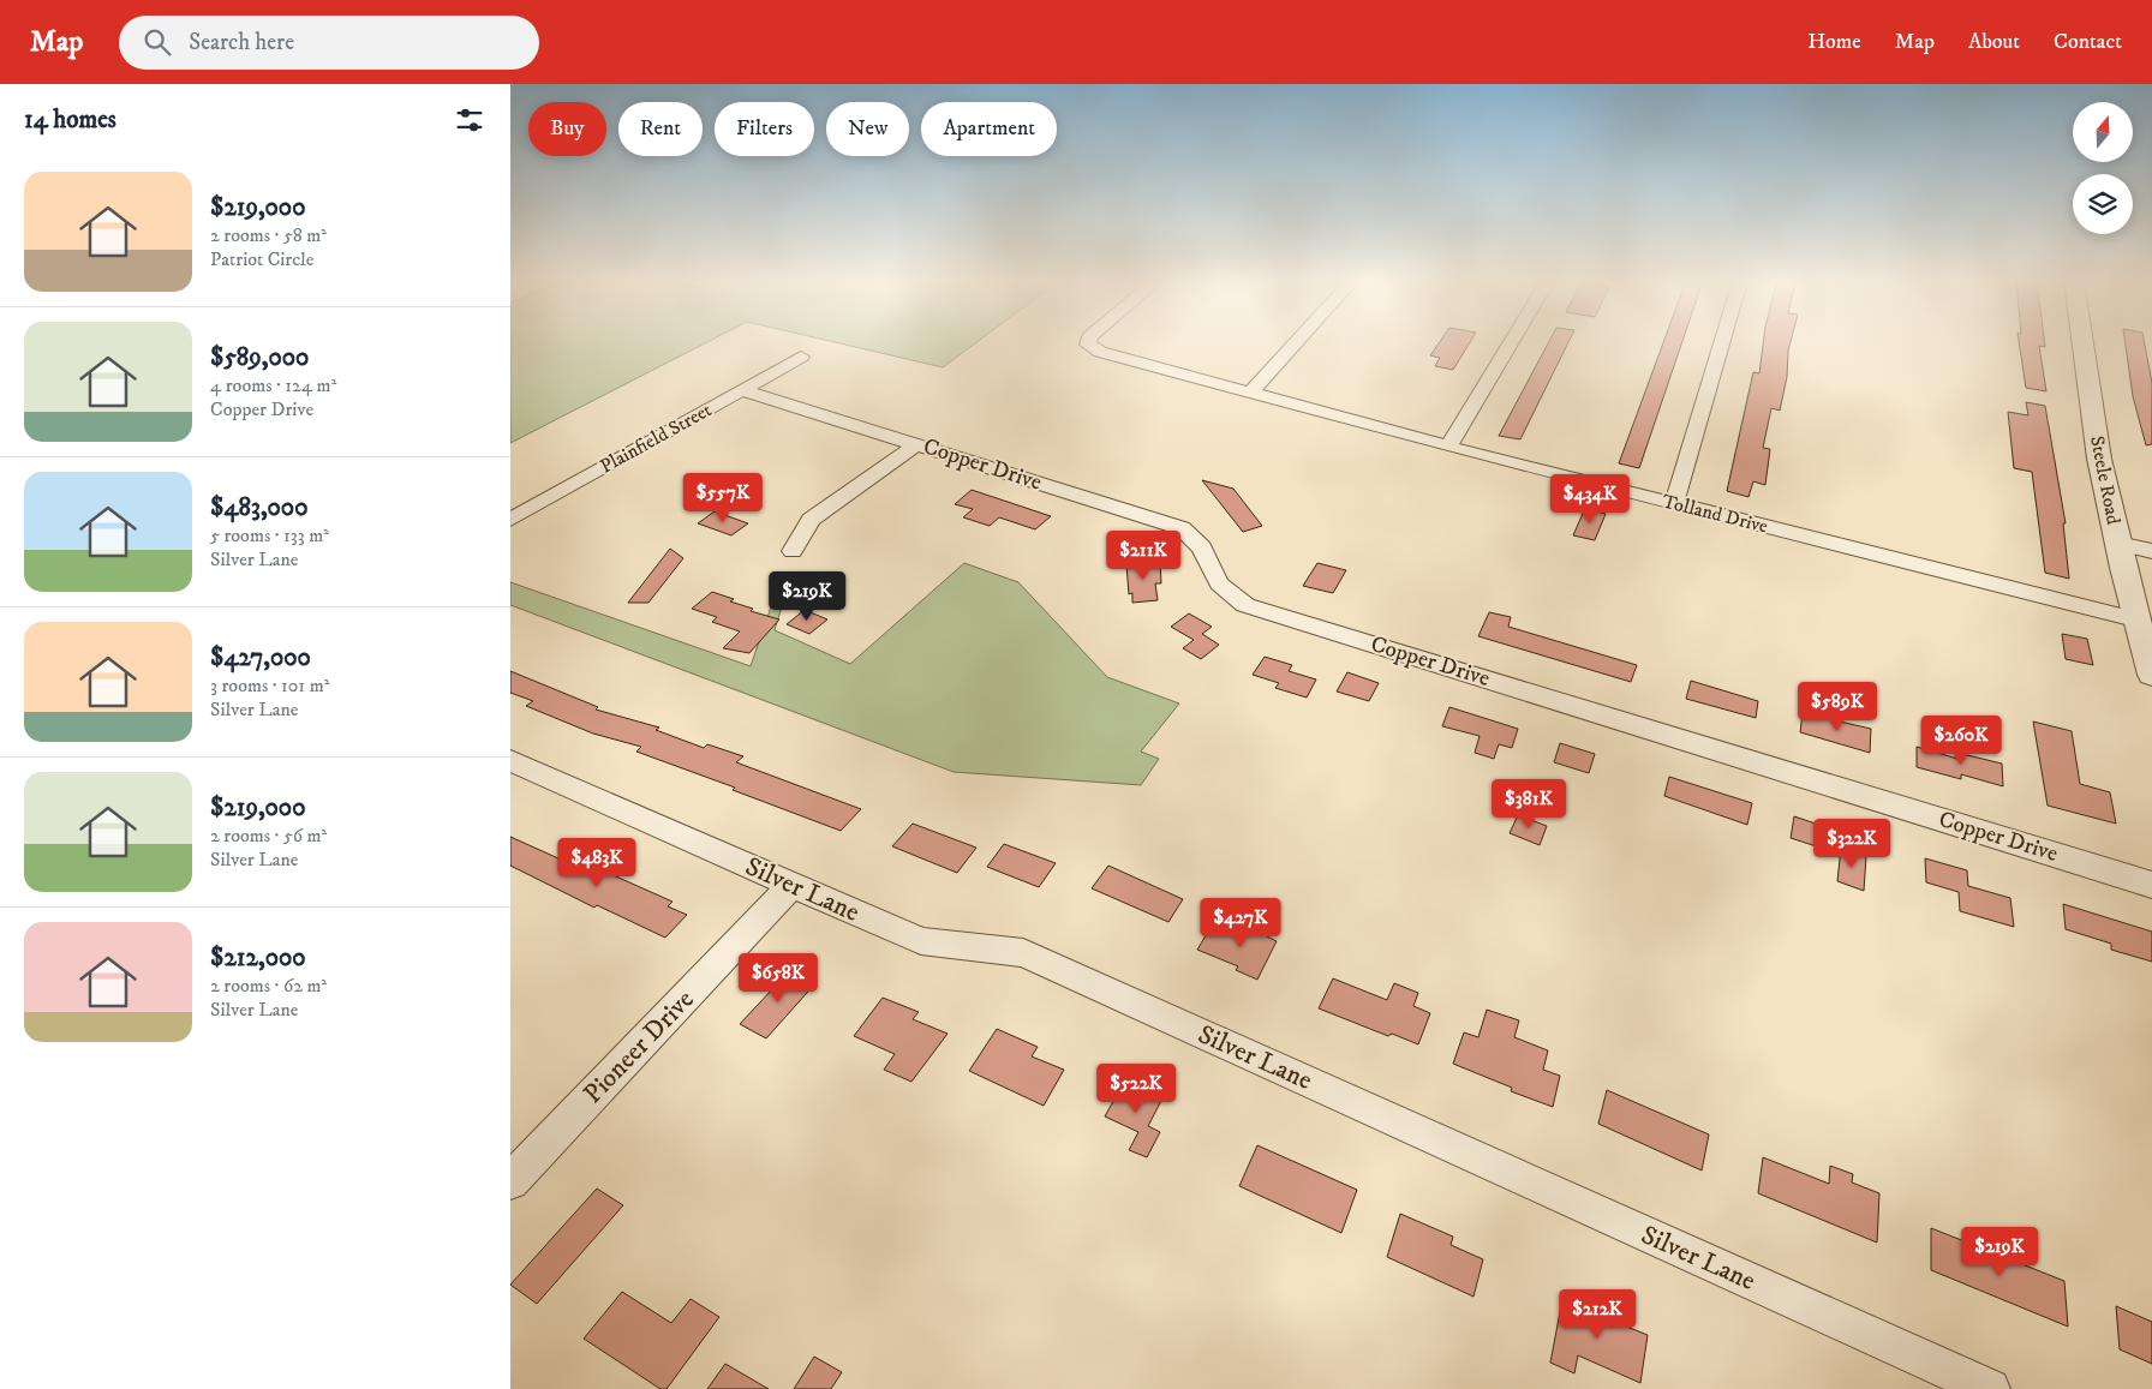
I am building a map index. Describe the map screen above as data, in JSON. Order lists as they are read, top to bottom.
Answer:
{
  "streets": {
    "street": [
      "Plainfield Street",
      "Copper Drive",
      "Steele Road",
      "Tolland Drive",
      "Silver Lane",
      "Pioneer Drive"
    ]
  },
  "crossings": [
    ["Plainfield Street", "Copper Drive"],
    ["Steele Road", "Tolland Drive"],
    ["Silver Lane", "Pioneer Drive"]
  ],
  "north": "top",
  "page": {
    "header": "Map",
    "search": "Search here",
    "nav": [
      "Home",
      "Map",
      "About",
      "Contact"
    ],
    "heading": "14 homes",
    "chip": [
      "Buy",
      "Rent",
      "Filters",
      "New",
      "Apartment"
    ],
    "list": [
      {
        "name": "$219,000",
        "note": "2 rooms · 58 m² · Patriot Circle"
      },
      {
        "name": "$589,000",
        "note": "4 rooms · 124 m² · Copper Drive"
      },
      {
        "name": "$483,000",
        "note": "5 rooms · 133 m² · Silver Lane"
      },
      {
        "name": "$427,000",
        "note": "3 rooms · 101 m² · Silver Lane"
      },
      {
        "name": "$219,000",
        "note": "2 rooms · 56 m² · Silver Lane"
      },
      {
        "name": "$212,000",
        "note": "2 rooms · 62 m² · Silver Lane"
      }
    ],
    "price": [
      "$557K",
      "$434K",
      "$211K",
      "$219K",
      "$589K",
      "$260K",
      "$381K",
      "$322K",
      "$483K",
      "$427K",
      "$658K",
      "$522K",
      "$219K",
      "$212K"
    ]
  }
}
